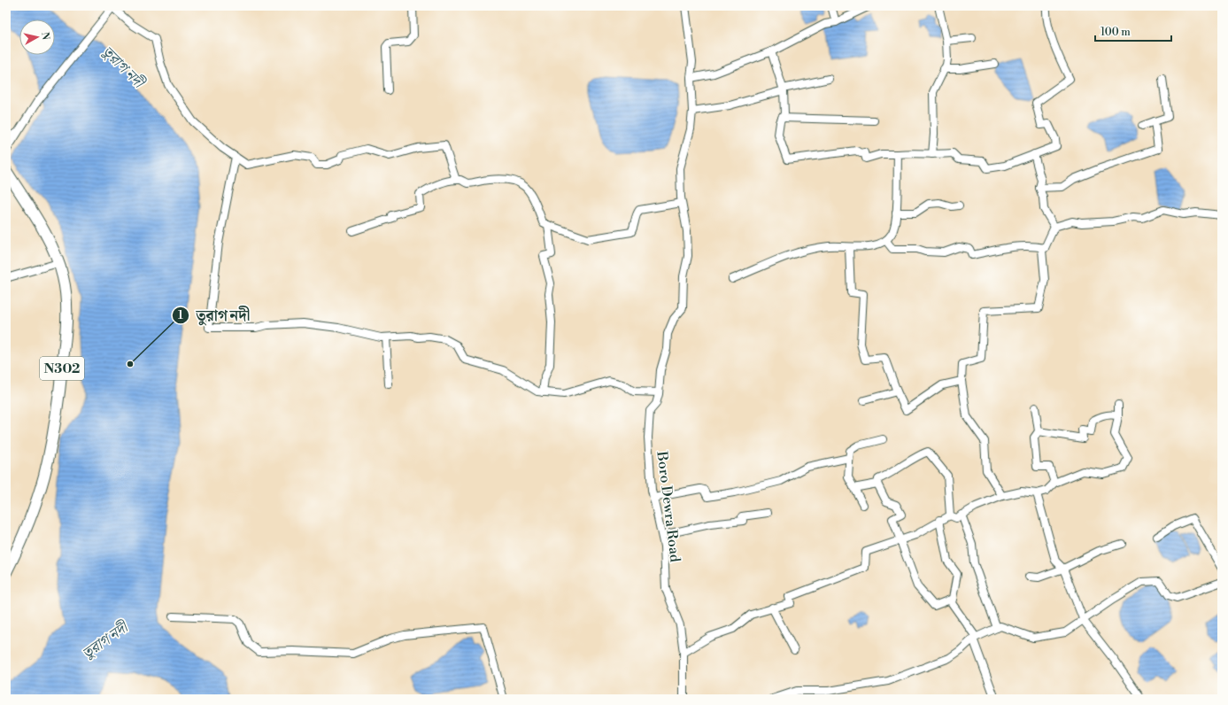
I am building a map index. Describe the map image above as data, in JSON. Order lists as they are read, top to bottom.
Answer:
{
  "streets": {
    "highway": ["N302"],
    "street": ["Boro Dewra Road"]
  },
  "water": ["তুরাগ নদী"],
  "places": ["তুরাগ নদী"],
  "scale_bar": "100 m",
  "north": "right"
}
